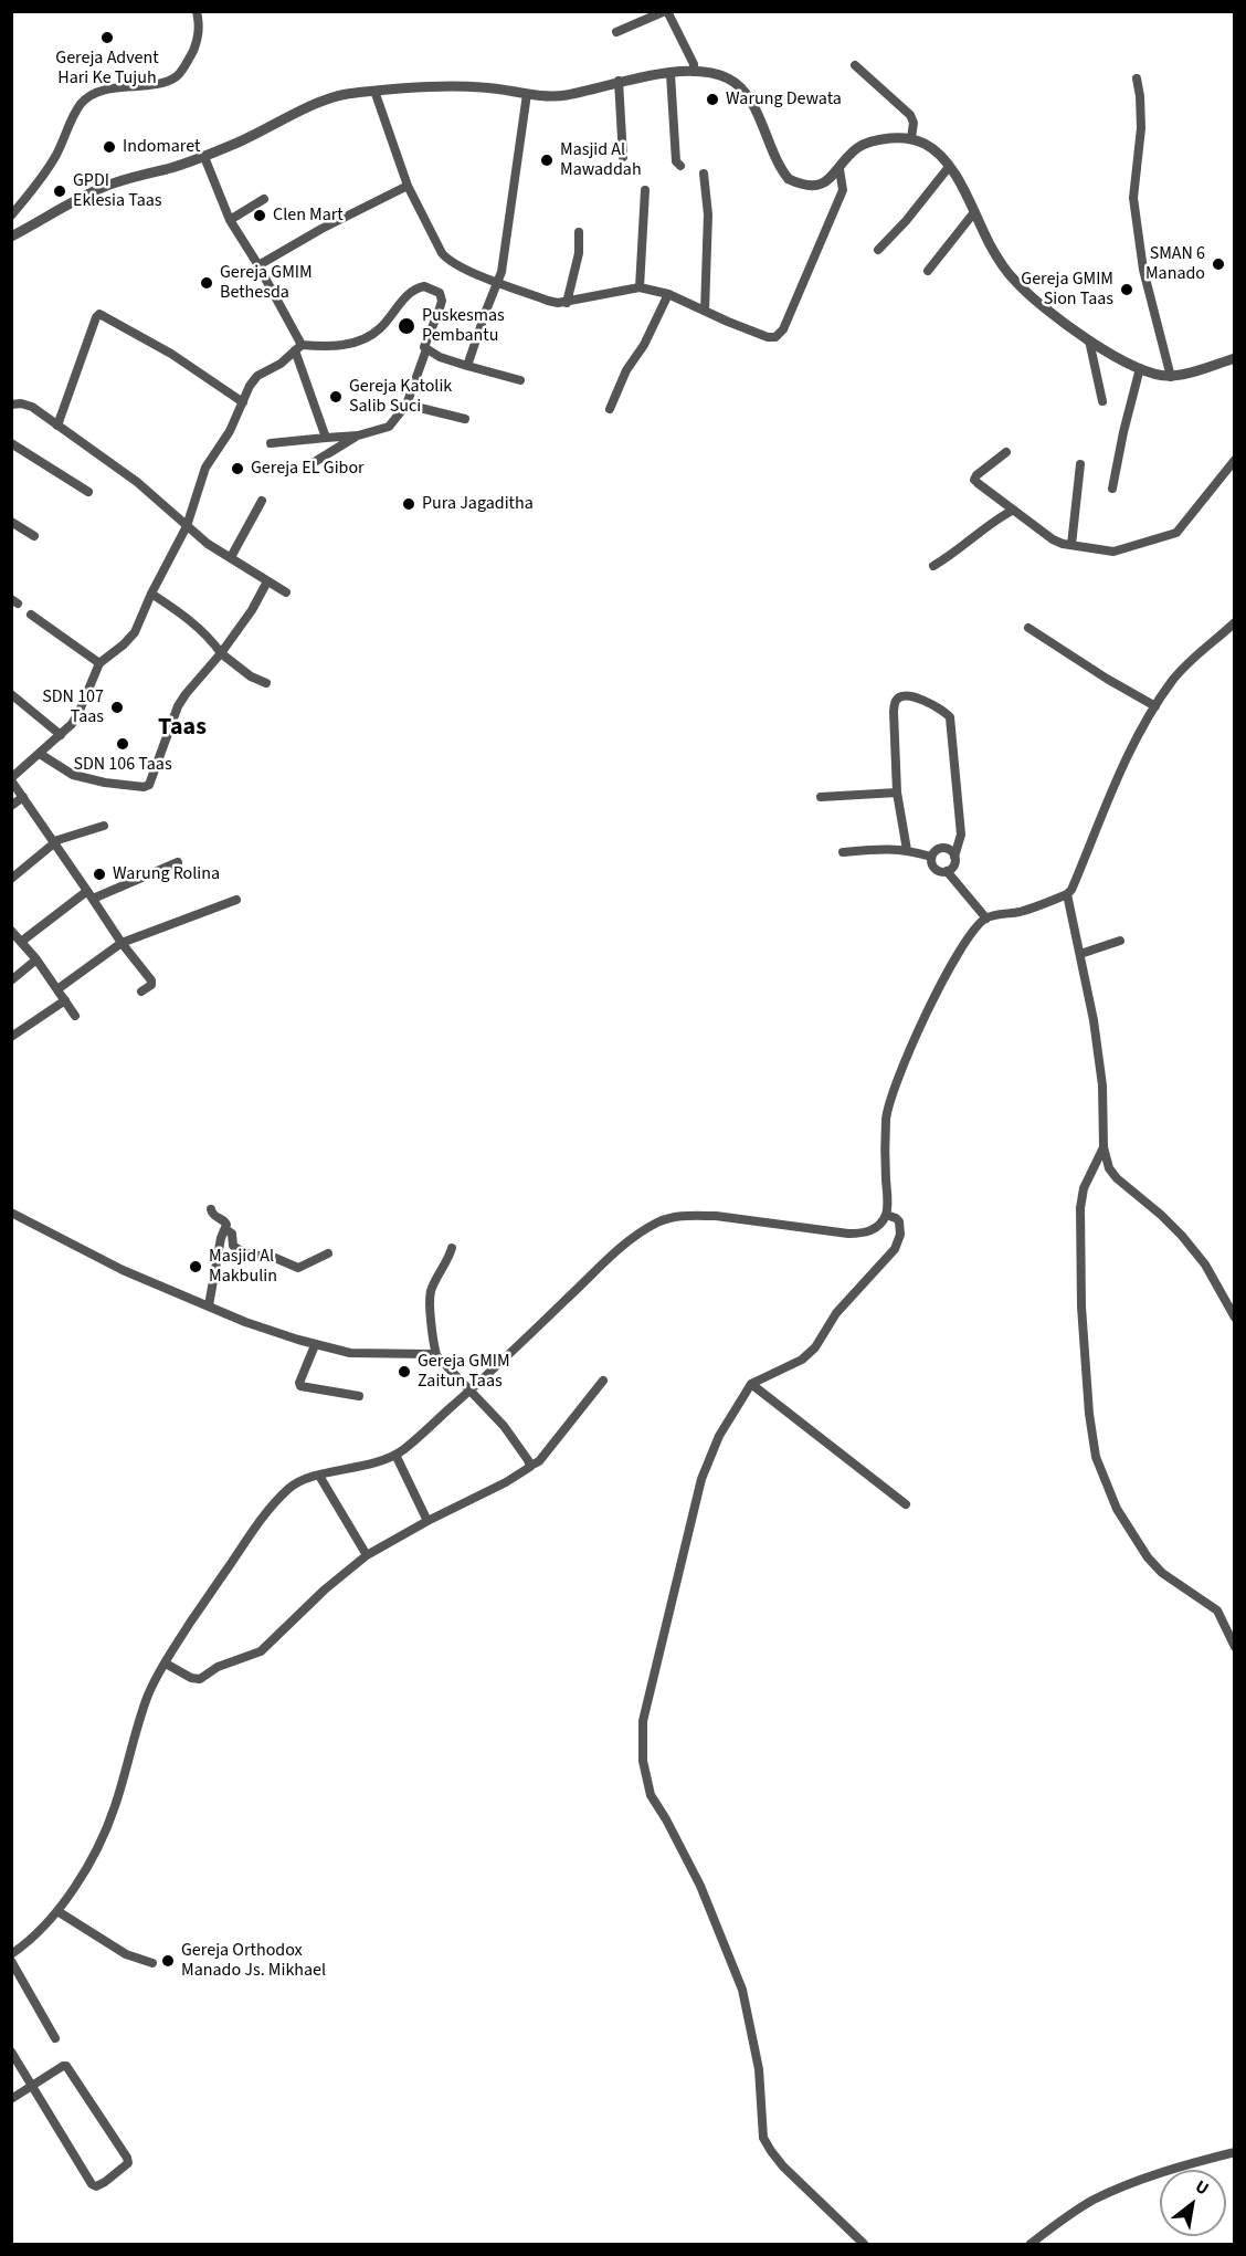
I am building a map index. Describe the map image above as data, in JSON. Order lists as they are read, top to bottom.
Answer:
{
  "districts": ["Taas"],
  "places": [
    "Gereja Advent Hari Ke Tujuh",
    "Warung Dewata",
    "Indomaret",
    "Masjid Al Mawaddah",
    "GPDI Eklesia Taas",
    "Clen Mart",
    "SMAN 6 Manado",
    "Gereja GMIM Bethesda",
    "Gereja GMIM Sion Taas",
    "Puskesmas Pembantu",
    "Gereja Katolik Salib Suci",
    "Gereja EL Gibor",
    "Pura Jagaditha",
    "SDN 107 Taas",
    "SDN 106 Taas",
    "Warung Rolina",
    "Masjid Al Makbulin",
    "Gereja GMIM Zaitun Taas",
    "Gereja Orthodox Manado Js. Mikhael"
  ],
  "north": "top right"
}
